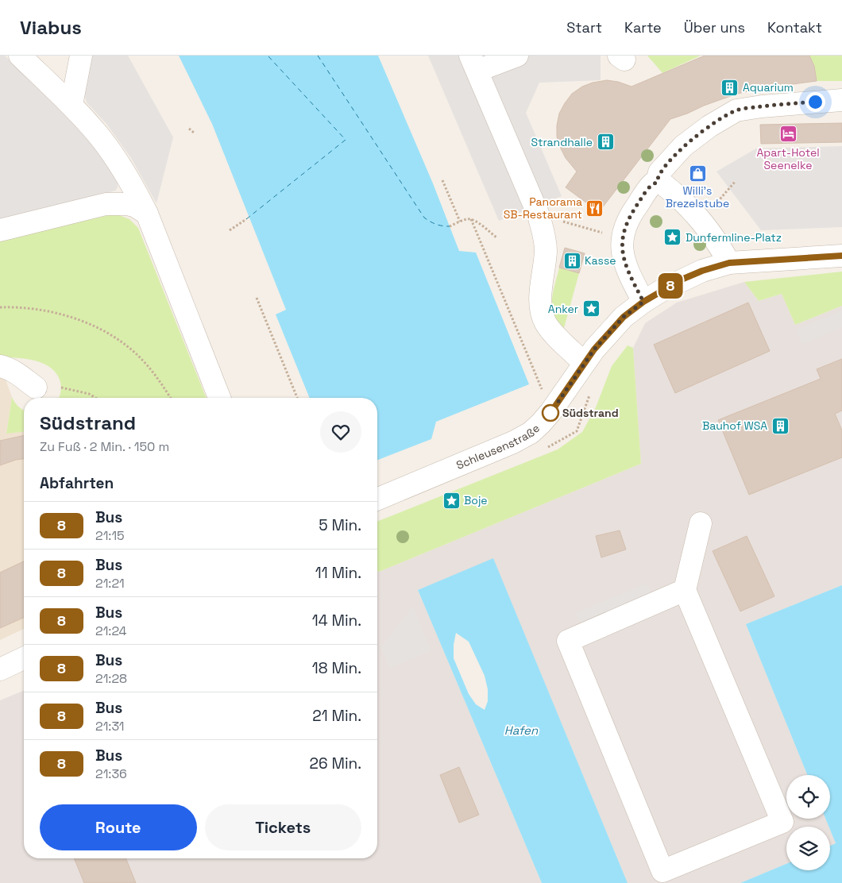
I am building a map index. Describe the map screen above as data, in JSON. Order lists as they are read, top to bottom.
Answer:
{
  "streets": {
    "street": ["Schleusenstraße"]
  },
  "water": ["Hafen"],
  "places": {
    "building": [
      "Aquarium",
      "Strandhalle",
      "Kasse",
      "Bauhof WSA"
    ],
    "hotel": ["Apart-Hotel Seenelke"],
    "shop": ["Willi's Brezelstube"],
    "restaurant": ["Panorama SB-Restaurant"],
    "place": ["Dunfermline-Platz", "Anker", "Boje"],
    "other": ["Südstrand"]
  },
  "lines": ["bus line 8"],
  "page": {
    "header": "Viabus",
    "nav": [
      "Start",
      "Karte",
      "Über uns",
      "Kontakt"
    ],
    "on_map": "8",
    "heading": [
      ["Südstrand", "Zu Fuß · 2 Min. · 150 m"],
      "Abfahrten"
    ],
    "list": [
      {
        "mark": "8",
        "name": "Bus",
        "note": "21:15",
        "value": "5 Min."
      },
      {
        "mark": "8",
        "name": "Bus",
        "note": "21:21",
        "value": "11 Min."
      },
      {
        "mark": "8",
        "name": "Bus",
        "note": "21:24",
        "value": "14 Min."
      },
      {
        "mark": "8",
        "name": "Bus",
        "note": "21:28",
        "value": "18 Min."
      },
      {
        "mark": "8",
        "name": "Bus",
        "note": "21:31",
        "value": "21 Min."
      },
      {
        "mark": "8",
        "name": "Bus",
        "note": "21:36",
        "value": "26 Min."
      }
    ],
    "buttons": ["Route", "Tickets"]
  }
}
